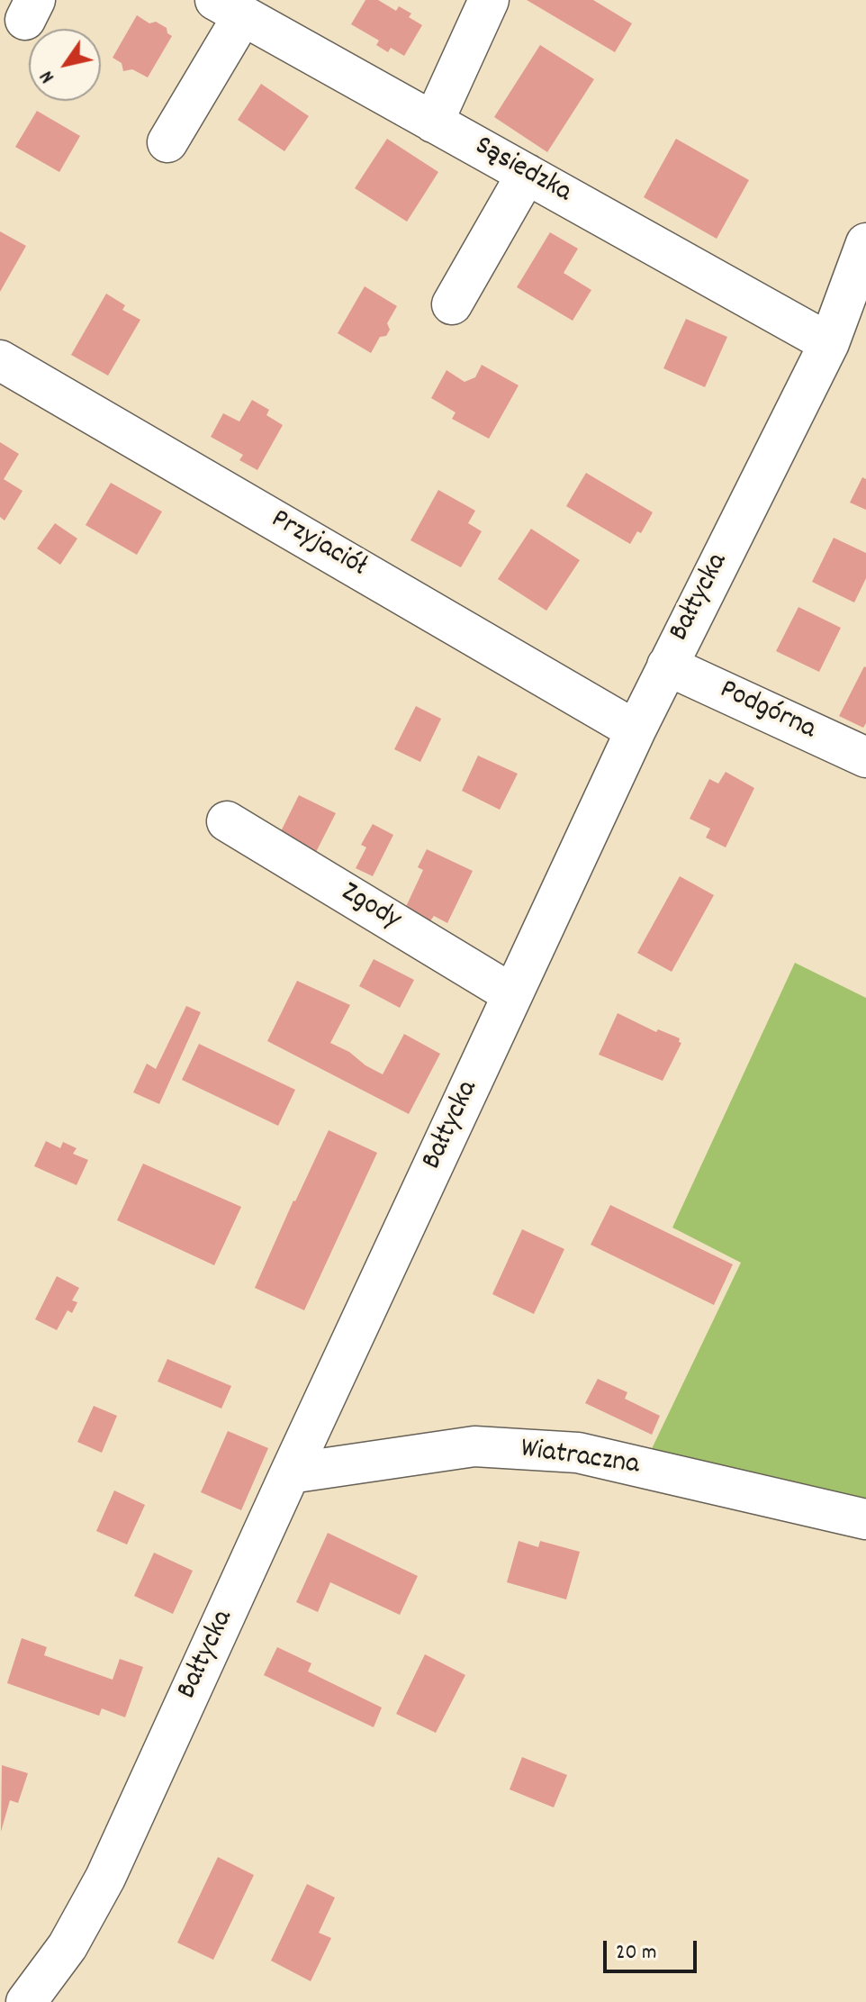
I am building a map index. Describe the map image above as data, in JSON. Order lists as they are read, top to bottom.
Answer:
{
  "streets": {
    "street": [
      "Sąsiedzka",
      "Przyjaciół",
      "Bałtycka",
      "Podgórna",
      "Zgody",
      "Wiatraczna"
    ]
  },
  "crossings": [
    ["Sąsiedzka", "Bałtycka"],
    ["Przyjaciół", "Bałtycka"],
    ["Bałtycka", "Podgórna"],
    ["Bałtycka", "Zgody"],
    ["Bałtycka", "Wiatraczna"]
  ],
  "scale_bar": "20 m",
  "north": "bottom left"
}
